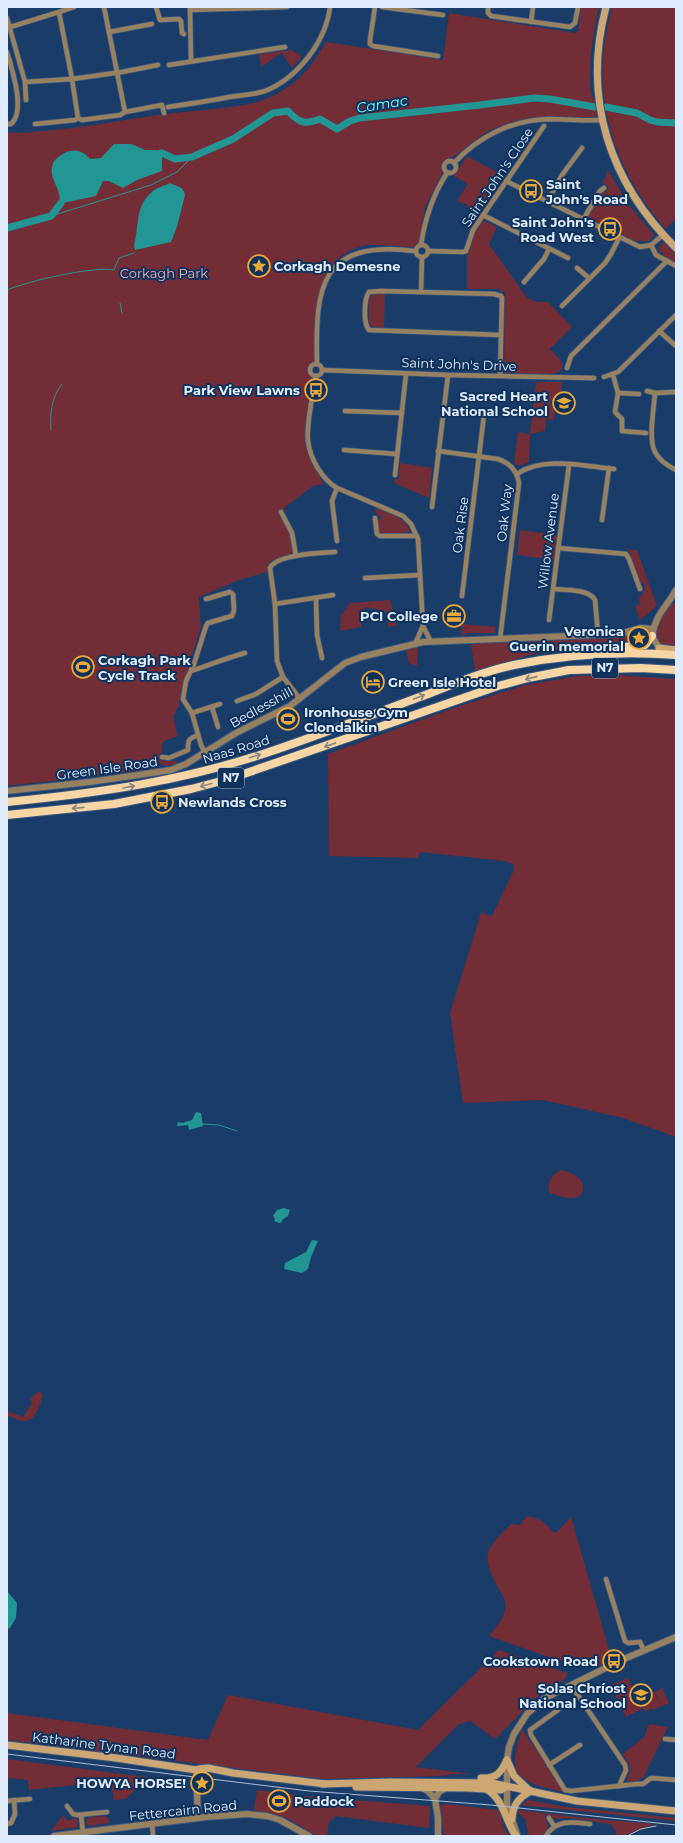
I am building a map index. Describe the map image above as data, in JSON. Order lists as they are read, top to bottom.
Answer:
{
  "streets": {
    "highway": ["N7", "Naas Road"],
    "main road": ["Katharine Tynan Road"],
    "street": [
      "Saint John's Close",
      "Saint John's Drive",
      "Oak Way",
      "Oak Rise",
      "Willow Avenue",
      "Bedlesshill",
      "Green Isle Road",
      "Fettercairn Road"
    ]
  },
  "crossings": [
    ["Oak Way", "Oak Rise"],
    ["Oak Way", "Bedlesshill"],
    ["Bedlesshill", "Green Isle Road"]
  ],
  "water": ["Camac"],
  "parks": ["Corkagh Park"],
  "places": {
    "bus stop": [
      "Saint John's Road",
      "Saint John's Road West",
      "Park View Lawns",
      "Newlands Cross",
      "Cookstown Road"
    ],
    "place": ["Corkagh Demesne", "Veronica Guerin memorial", "HOWYA HORSE!"],
    "school or university": ["Sacred Heart National School", "Solas Chríost National School"],
    "office": ["PCI College"],
    "sports": ["Corkagh Park Cycle Track", "Ironhouse Gym Clondalkin", "Paddock"],
    "hotel": ["Green Isle Hotel"]
  }
}
